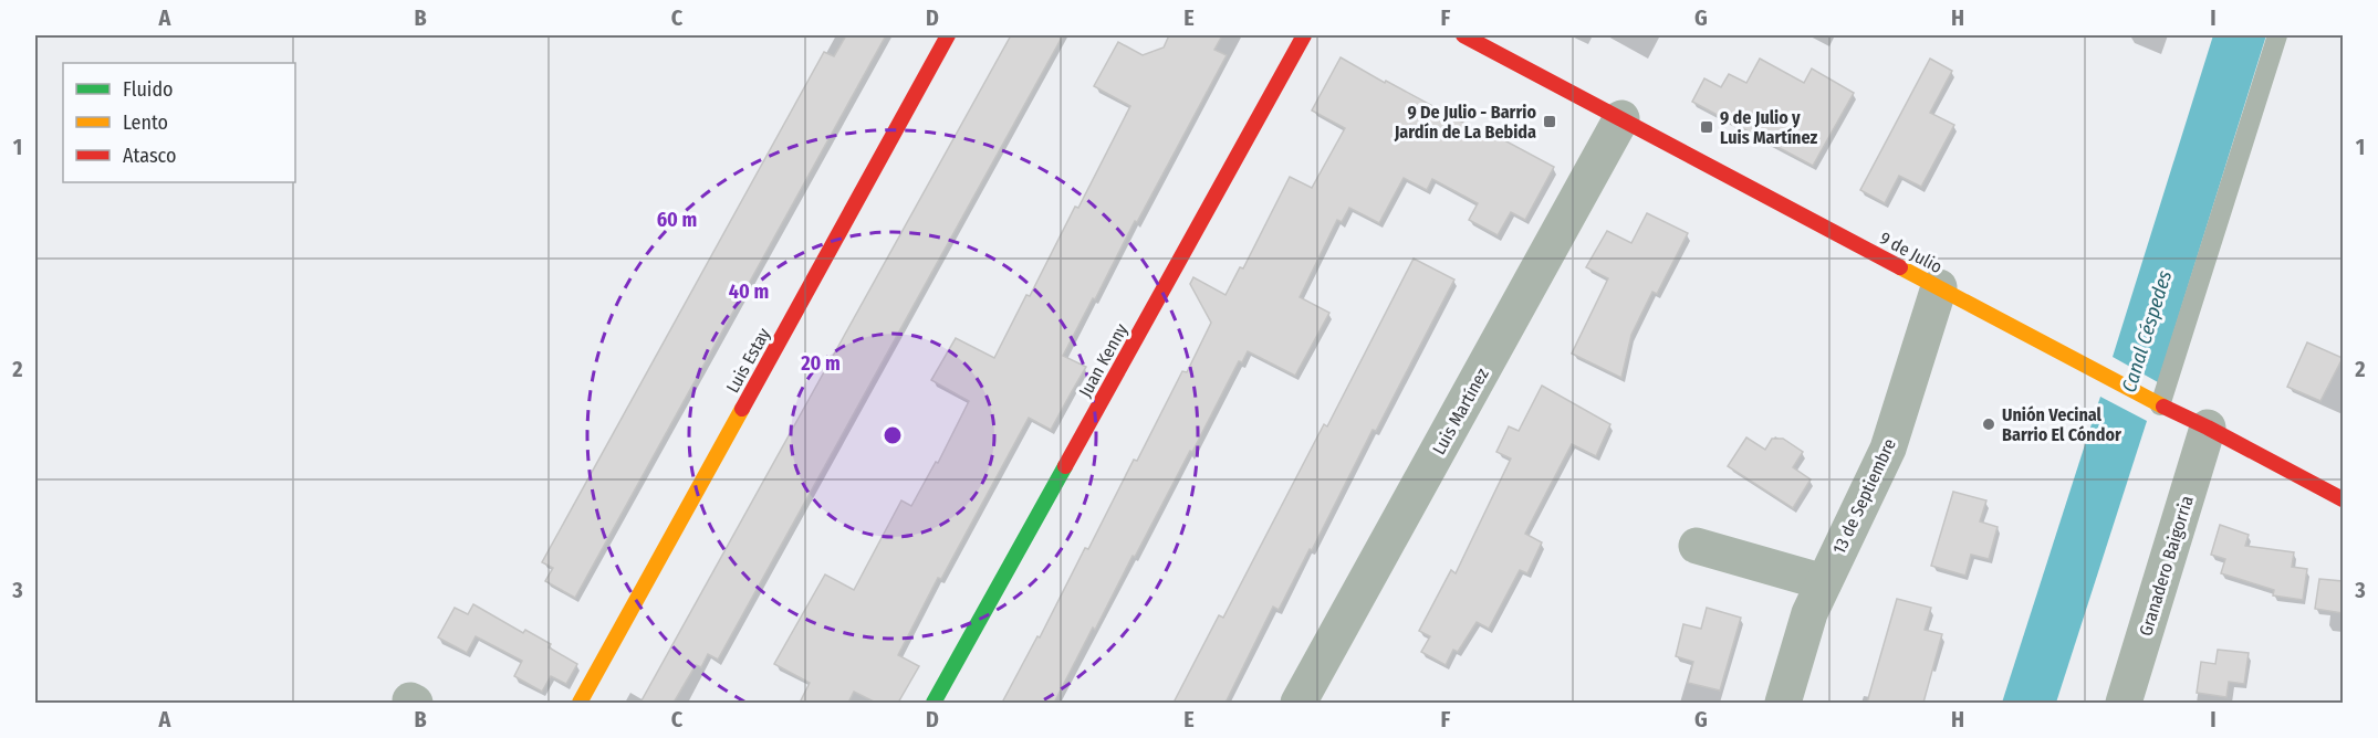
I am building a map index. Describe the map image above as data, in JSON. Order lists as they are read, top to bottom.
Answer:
{
  "streets": {
    "street": [
      "9 de Julio",
      "Luis Estay",
      "Juan Kenny",
      "Luis Martínez",
      "13 de Septiembre",
      "Granadero Baigorria"
    ]
  },
  "crossings": [
    ["9 de Julio", "Luis Martínez"],
    ["9 de Julio", "13 de Septiembre"],
    ["9 de Julio", "Granadero Baigorria"]
  ],
  "water": ["Canal Céspedes"],
  "places": {
    "transit": ["9 De Julio - Barrio Jardín de La Bebida", "9 de Julio y Luis Martínez"],
    "other": ["Unión Vecinal Barrio El Cóndor"]
  },
  "legend": ["Fluido", "Lento", "Atasco"],
  "grid": {
    "columns": [
      "A",
      "B",
      "C",
      "D",
      "E",
      "F",
      "G",
      "H",
      "I"
    ],
    "rows": ["1", "2", "3"]
  },
  "rings": ["60 m", "40 m", "20 m"]
}
